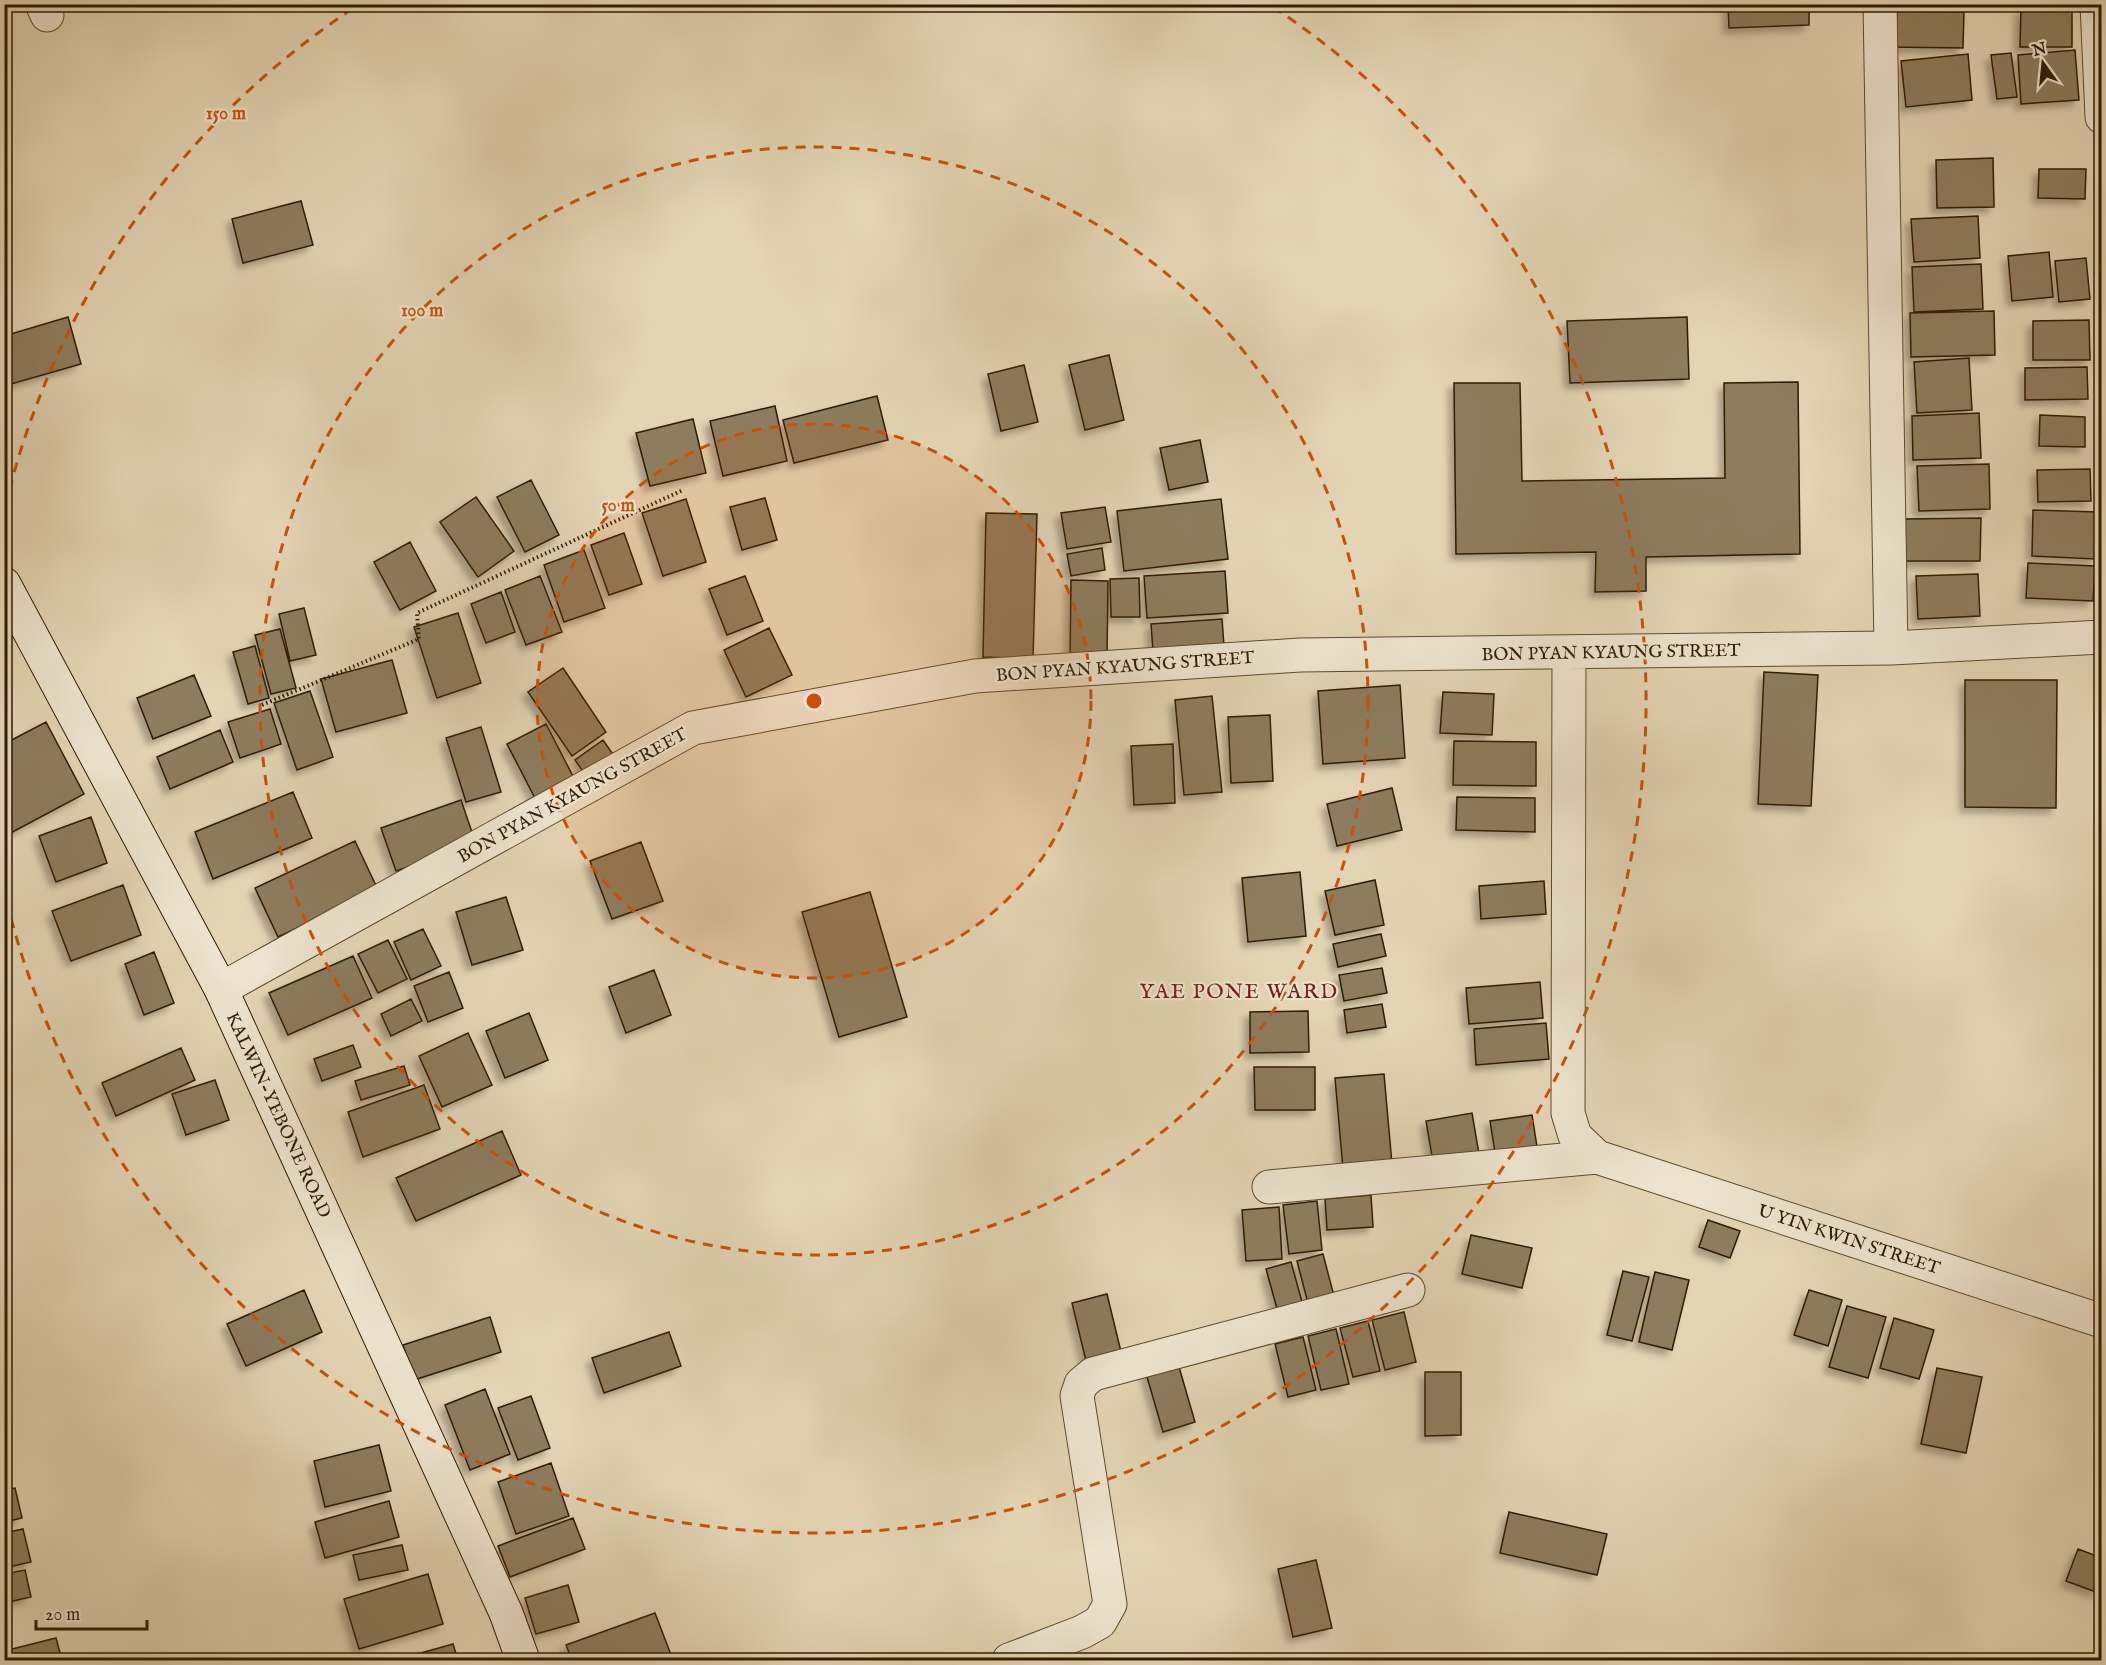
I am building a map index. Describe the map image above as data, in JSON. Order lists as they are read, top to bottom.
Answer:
{
  "streets": {
    "street": ["BON PYAN KYAUNG STREET", "KALWIN-YEBONE ROAD", "U YIN KWIN STREET"]
  },
  "crossings": [
    ["BON PYAN KYAUNG STREET", "KALWIN-YEBONE ROAD"]
  ],
  "districts": ["YAE PONE WARD"],
  "scale_bar": "20 m",
  "north": "top",
  "rings": ["150 m", "100 m", "50 m"]
}
